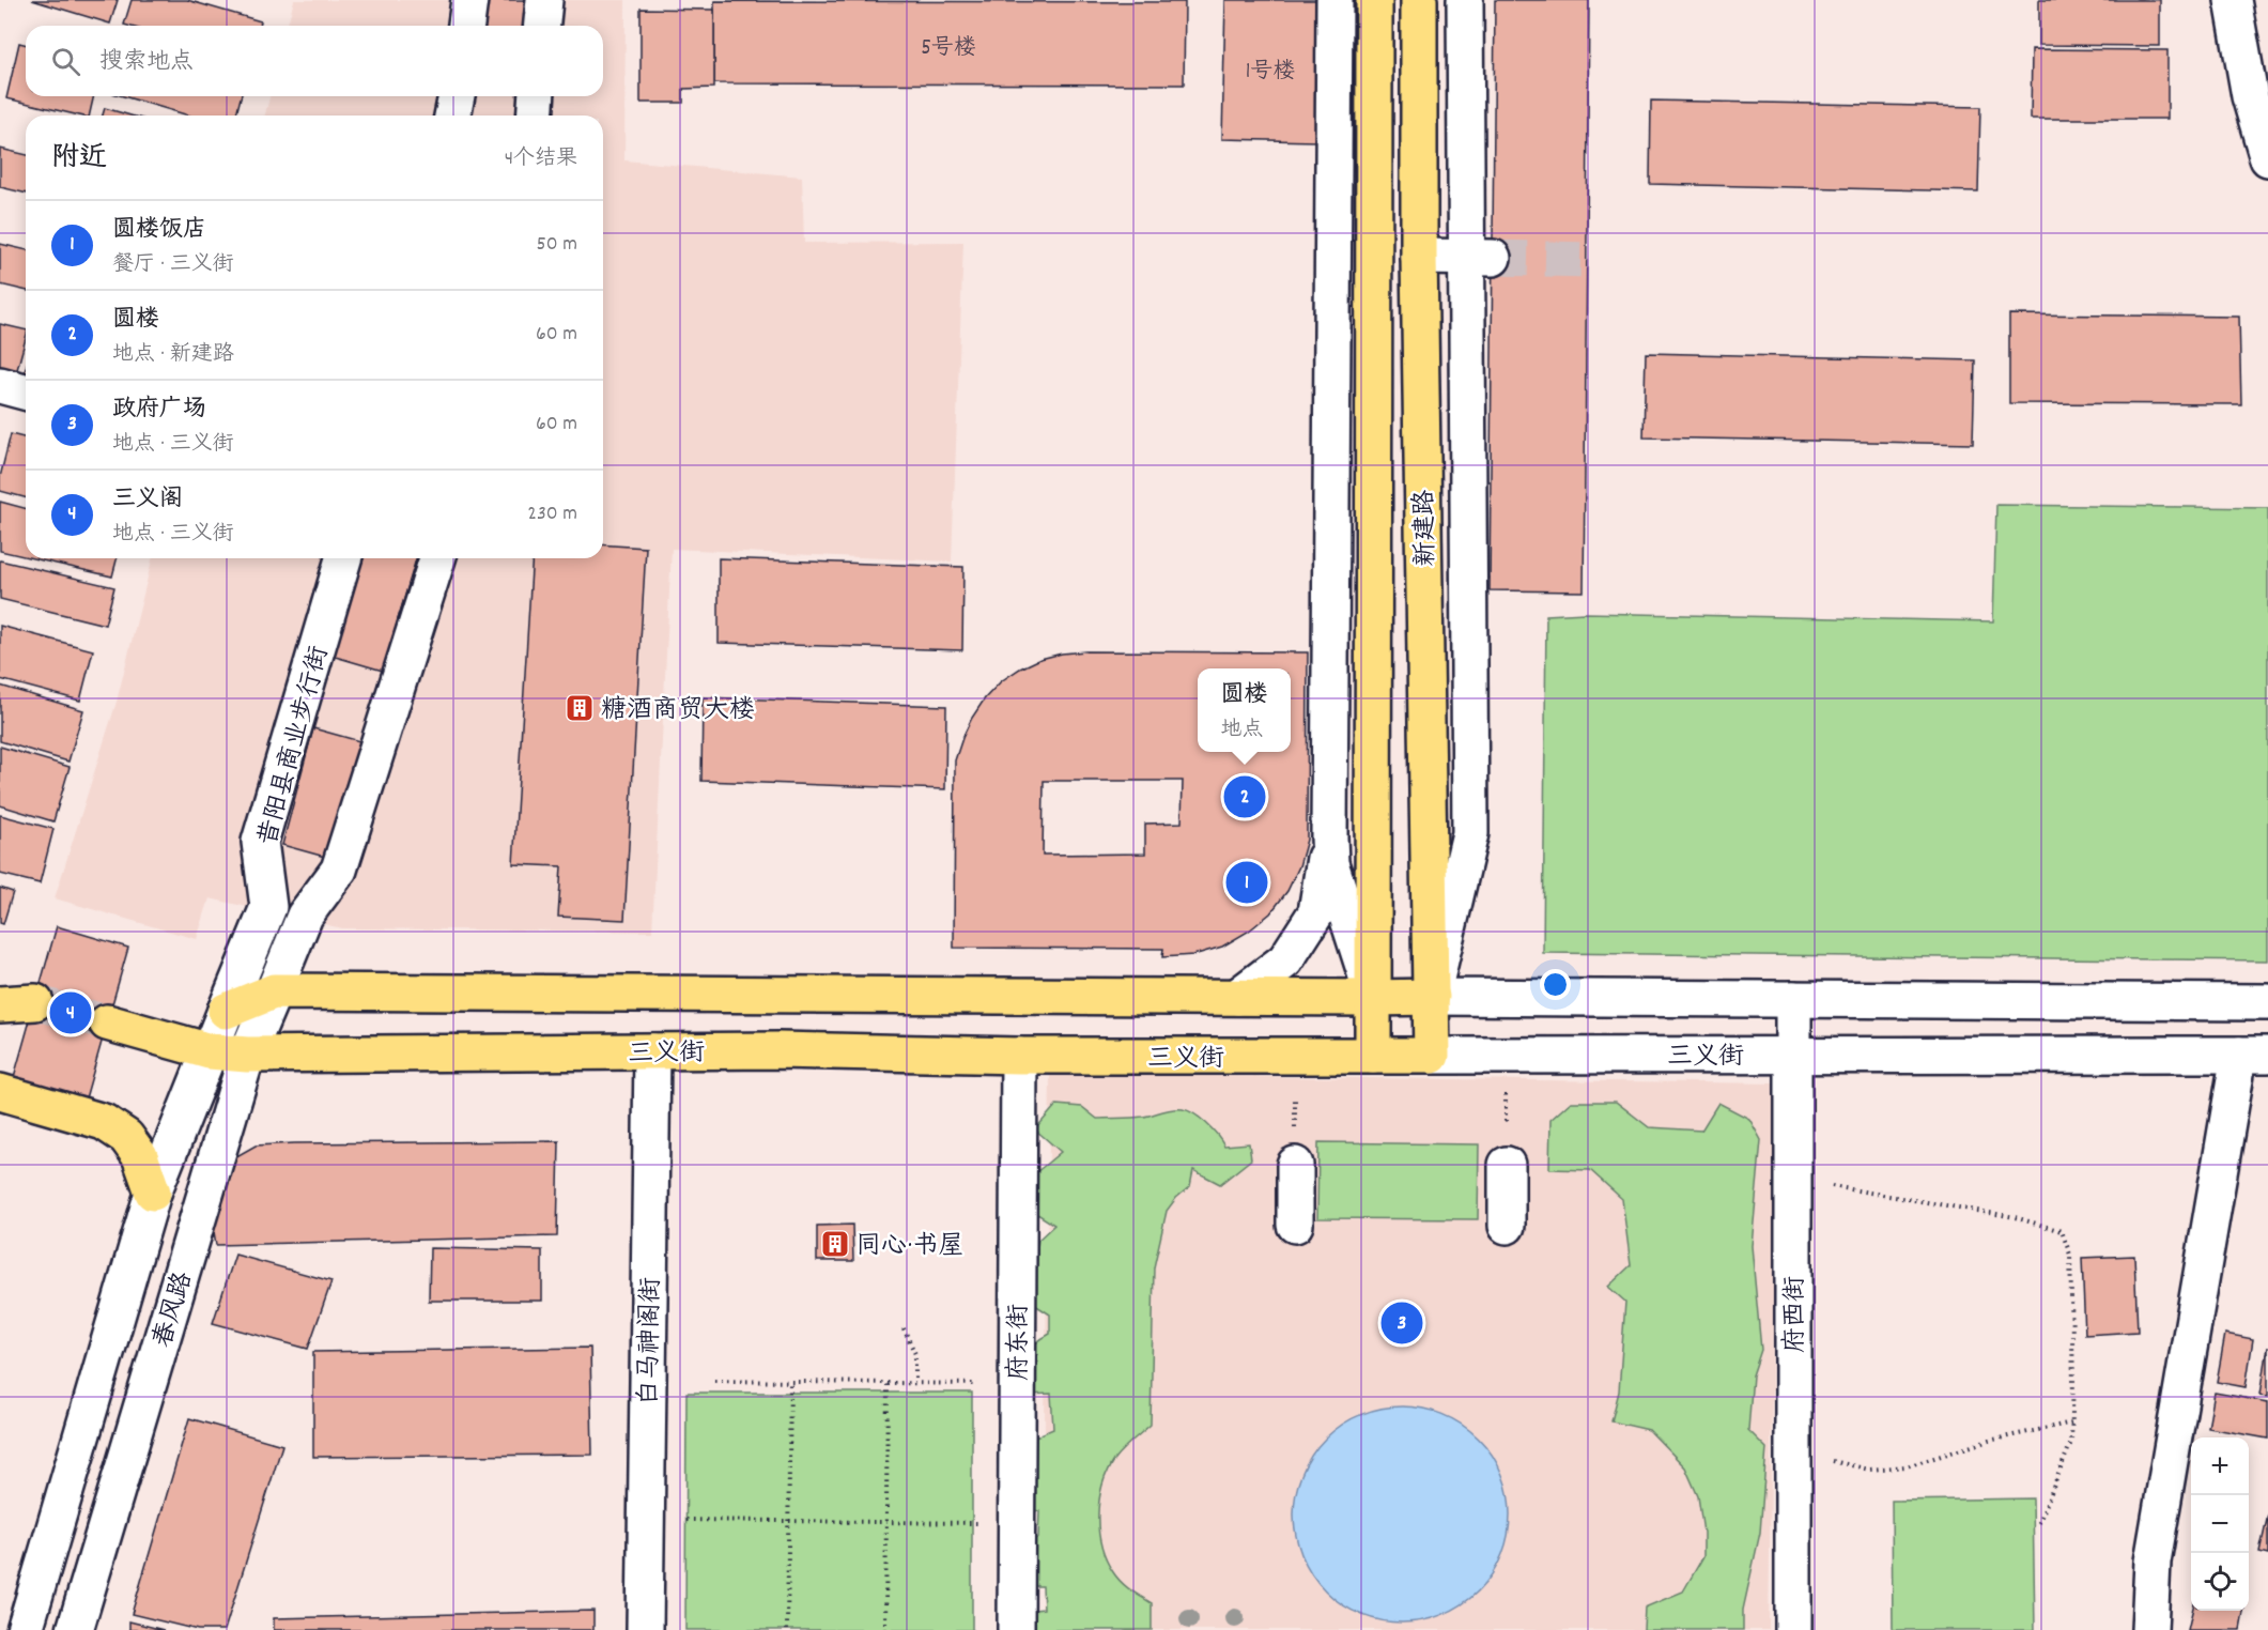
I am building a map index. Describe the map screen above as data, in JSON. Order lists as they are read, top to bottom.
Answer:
{
  "streets": {
    "main road": [
      "新建路",
      "昔阳县商业步行街",
      "三义街",
      "春风路",
      "府西街",
      "白马神阁街",
      "府东街"
    ]
  },
  "crossings": [
    ["新建路", "三义街"],
    ["昔阳县商业步行街", "春风路"],
    ["三义街", "春风路"],
    ["三义街", "府西街"],
    ["三义街", "白马神阁街"],
    ["三义街", "府东街"]
  ],
  "places": {
    "building": ["糖酒商贸大楼", "同心·书屋"]
  },
  "house_numbers": ["5号楼", "1号楼"],
  "page": {
    "search": "搜索地点",
    "heading": ["附近", "4个结果"],
    "list": [
      {
        "mark": "1",
        "name": "圆楼饭店",
        "note": "餐厅 · 三义街",
        "value": "50 m"
      },
      {
        "mark": "2",
        "name": "圆楼",
        "note": "地点 · 新建路",
        "value": "60 m"
      },
      {
        "mark": "3",
        "name": "政府广场",
        "note": "地点 · 三义街",
        "value": "60 m"
      },
      {
        "mark": "4",
        "name": "三义阁",
        "note": "地点 · 三义街",
        "value": "230 m"
      }
    ],
    "popup": ["圆楼", "地点"],
    "pins": [
      "2",
      "1",
      "4",
      "3"
    ],
    "map_buttons": ["+", "−"]
  }
}
